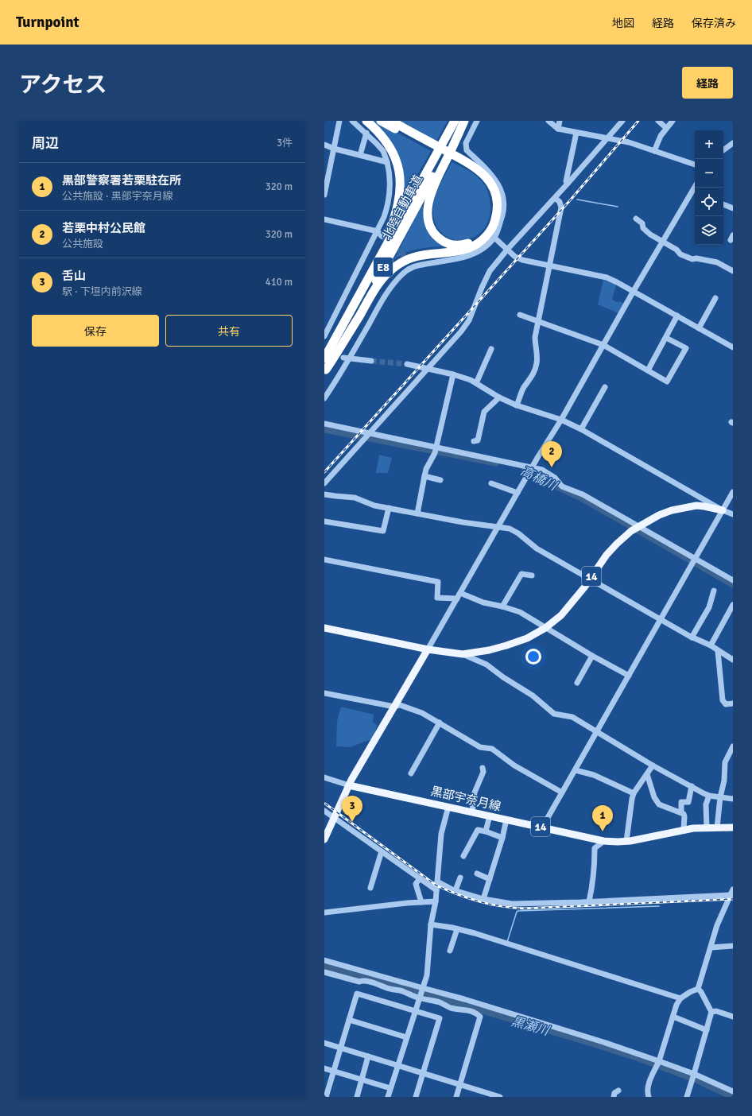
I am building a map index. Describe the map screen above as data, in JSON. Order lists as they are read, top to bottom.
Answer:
{
  "streets": {
    "highway": ["北陸自動車道", "E8"],
    "main road": ["14", "黒部宇奈月線"]
  },
  "water": ["高橋川", "黒瀬川"],
  "page": {
    "header": "Turnpoint",
    "nav": ["地図", "経路", "保存済み"],
    "title": "アクセス",
    "buttons": [
      "経路",
      ["保存", "共有"]
    ],
    "heading": ["周辺", "3件"],
    "map_buttons": ["+", "−"],
    "list": [
      {
        "mark": "1",
        "name": "黒部警察署若栗駐在所",
        "note": "公共施設 · 黒部宇奈月線",
        "value": "320 m"
      },
      {
        "mark": "2",
        "name": "若栗中村公民館",
        "note": "公共施設",
        "value": "320 m"
      },
      {
        "mark": "3",
        "name": "舌山",
        "note": "駅 · 下垣内前沢線",
        "value": "410 m"
      }
    ],
    "pins": ["2", "3", "1"]
  }
}
